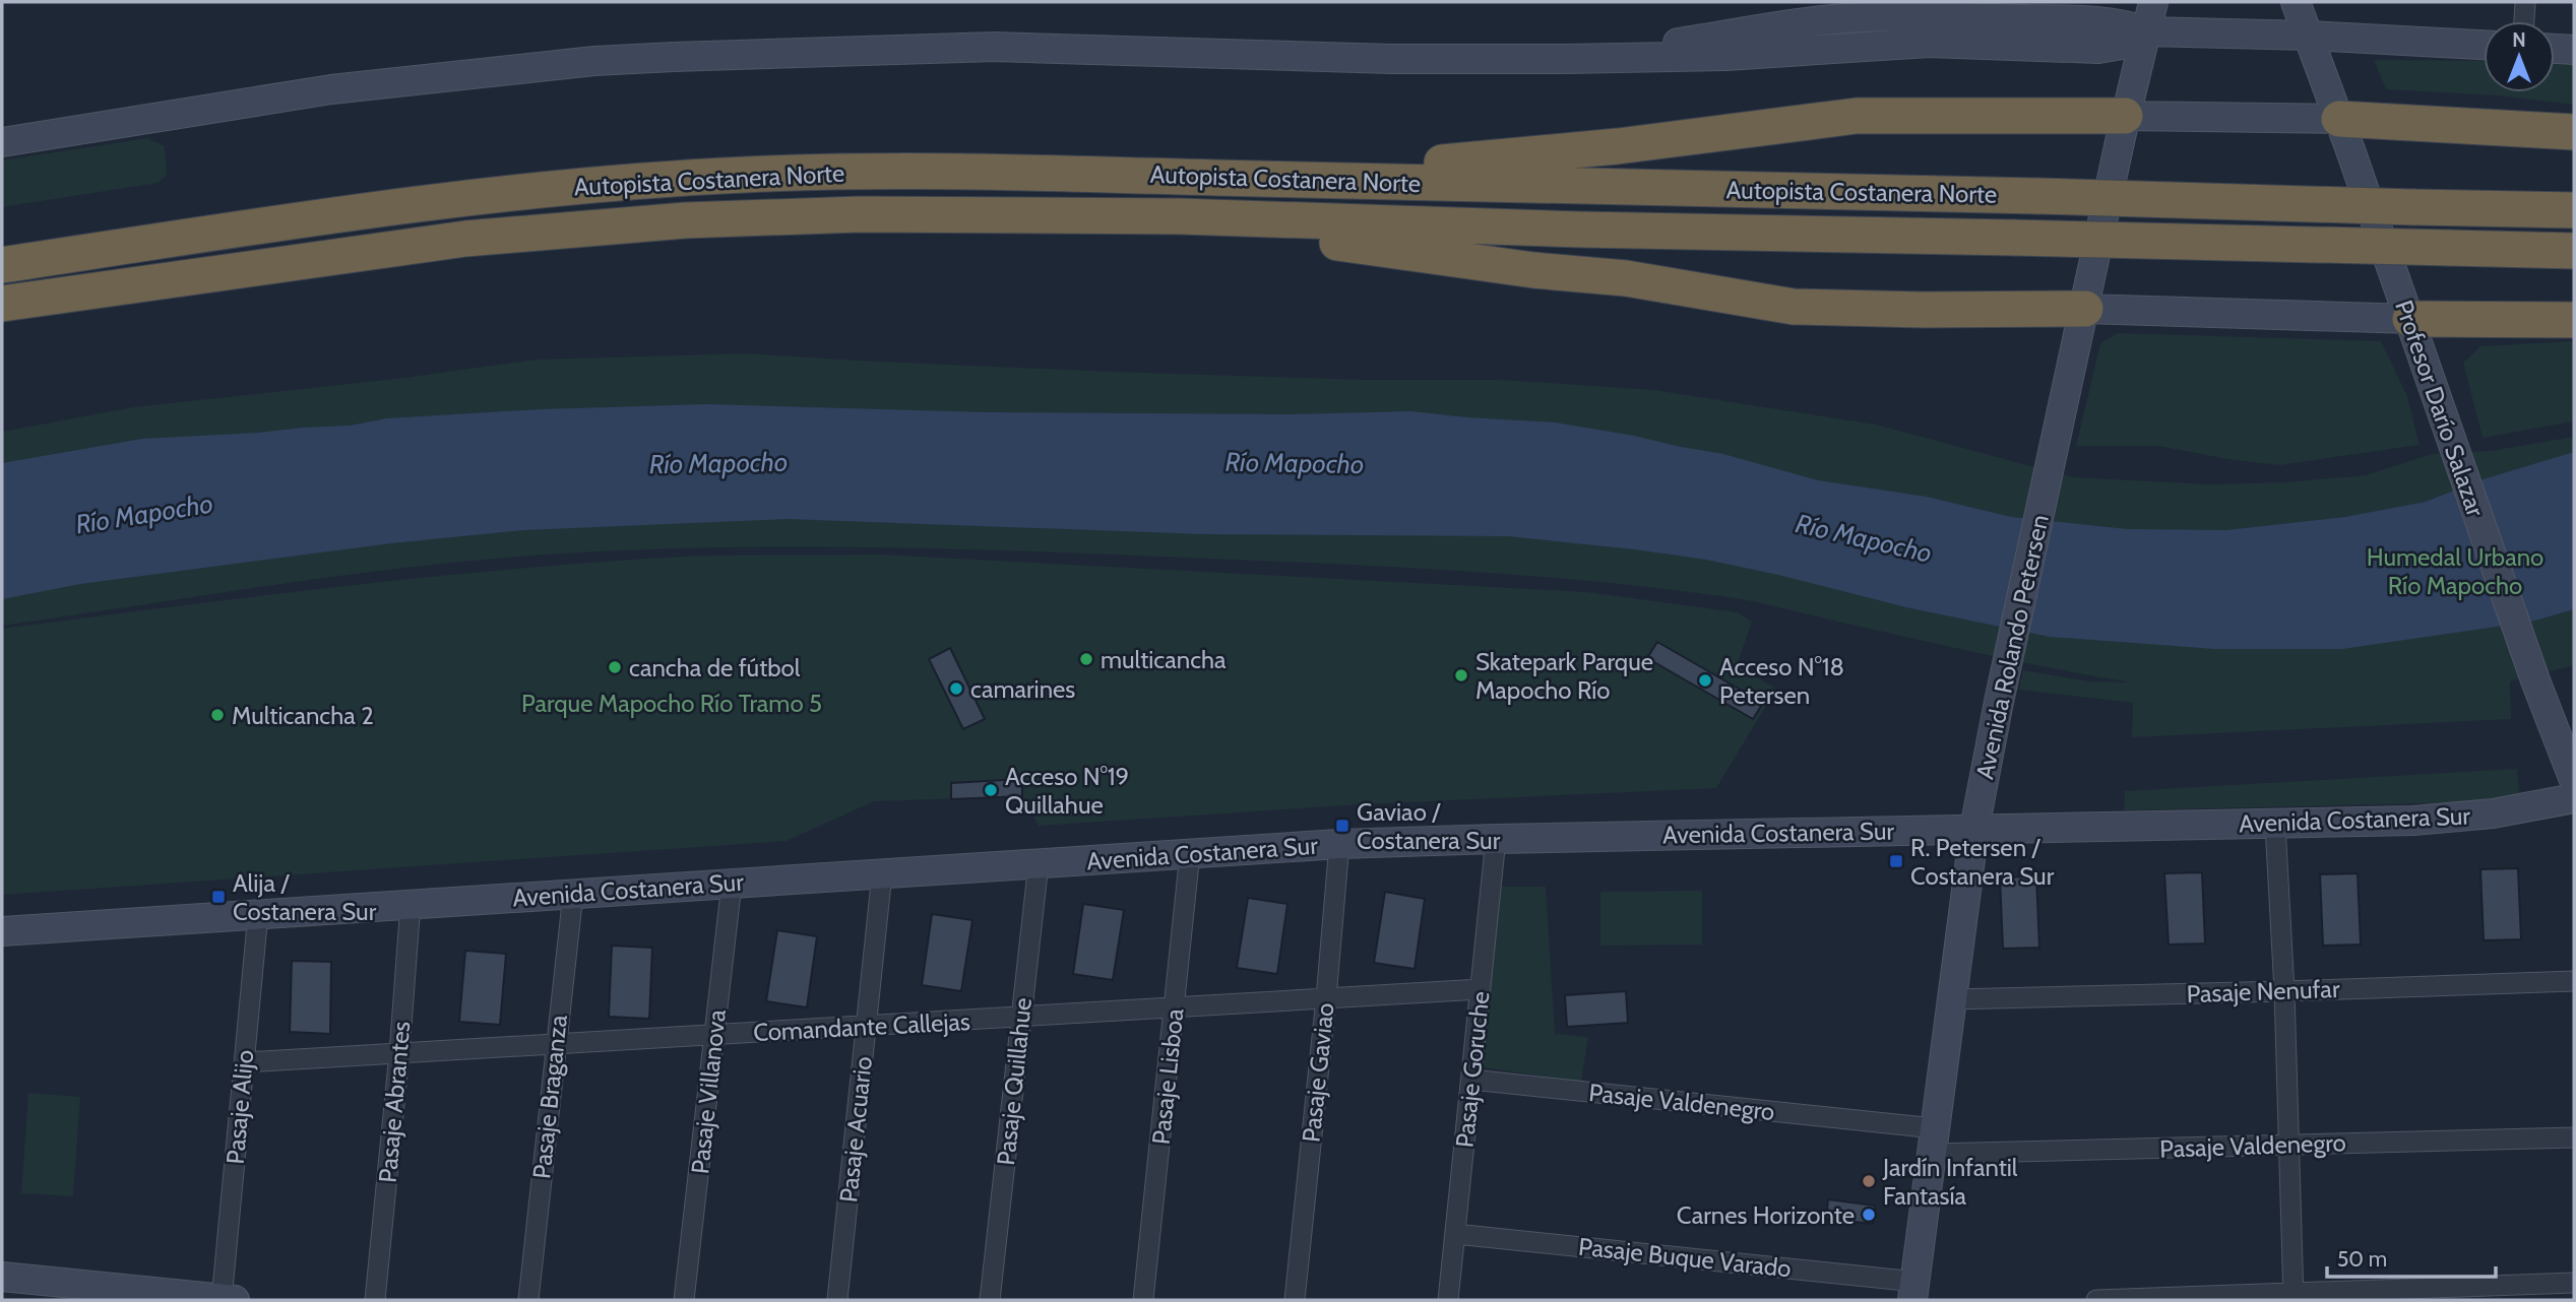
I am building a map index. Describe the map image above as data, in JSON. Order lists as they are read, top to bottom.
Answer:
{
  "streets": {
    "highway": ["Autopista Costanera Norte"],
    "main road": ["Profesor Darío Salazar", "Avenida Rolando Petersen", "Avenida Costanera Sur"],
    "street": [
      "Pasaje Nenufar",
      "Comandante Callejas",
      "Pasaje Goruche",
      "Pasaje Gaviao",
      "Pasaje Lisboa",
      "Pasaje Quillahue",
      "Pasaje Villanova",
      "Pasaje Braganza",
      "Pasaje Abrantes",
      "Pasaje Valdenegro",
      "Pasaje Alijo",
      "Pasaje Acuario",
      "Pasaje Buque Varado"
    ]
  },
  "crossings": [
    ["Avenida Rolando Petersen", "Avenida Costanera Sur"],
    ["Avenida Rolando Petersen", "Pasaje Nenufar"],
    ["Avenida Rolando Petersen", "Pasaje Valdenegro"],
    ["Avenida Rolando Petersen", "Pasaje Buque Varado"],
    ["Avenida Costanera Sur", "Pasaje Goruche"],
    ["Avenida Costanera Sur", "Pasaje Gaviao"],
    ["Avenida Costanera Sur", "Pasaje Lisboa"],
    ["Avenida Costanera Sur", "Pasaje Quillahue"],
    ["Avenida Costanera Sur", "Pasaje Villanova"],
    ["Avenida Costanera Sur", "Pasaje Braganza"],
    ["Avenida Costanera Sur", "Pasaje Abrantes"],
    ["Avenida Costanera Sur", "Pasaje Alijo"],
    ["Avenida Costanera Sur", "Pasaje Acuario"],
    ["Comandante Callejas", "Pasaje Goruche"],
    ["Comandante Callejas", "Pasaje Gaviao"],
    ["Comandante Callejas", "Pasaje Lisboa"],
    ["Comandante Callejas", "Pasaje Quillahue"],
    ["Comandante Callejas", "Pasaje Villanova"],
    ["Comandante Callejas", "Pasaje Braganza"],
    ["Comandante Callejas", "Pasaje Abrantes"],
    ["Comandante Callejas", "Pasaje Alijo"],
    ["Comandante Callejas", "Pasaje Acuario"],
    ["Pasaje Goruche", "Pasaje Valdenegro"],
    ["Pasaje Goruche", "Pasaje Buque Varado"]
  ],
  "water": ["Río Mapocho"],
  "parks": ["Humedal Urbano Río Mapocho", "Parque Mapocho Río Tramo 5"],
  "places": {
    "other": [
      "multicancha",
      "cancha de fútbol",
      "Skatepark Parque Mapocho Río",
      "Acceso N°18 Petersen",
      "camarines",
      "Multicancha 2",
      "Acceso N°19 Quillahue",
      "Jardín Infantil Fantasía",
      "Carnes Horizonte"
    ],
    "transit": ["Gaviao / Costanera Sur", "R. Petersen / Costanera Sur", "Alija / Costanera Sur"]
  },
  "scale_bar": "50 m",
  "north": "top"
}
